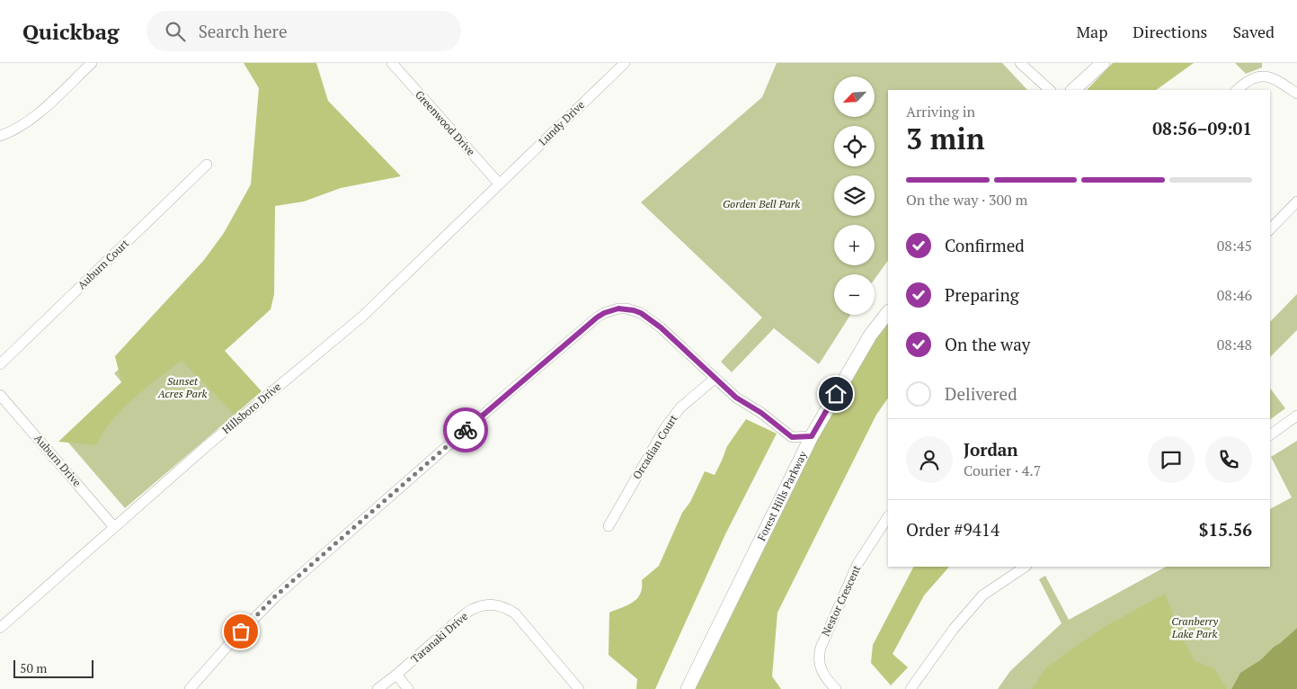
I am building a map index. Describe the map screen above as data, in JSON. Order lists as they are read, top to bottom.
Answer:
{
  "streets": {
    "main road": ["Forest Hills Parkway"],
    "street": [
      "Greenwood Drive",
      "Lundy Drive",
      "Auburn Court",
      "Hillsboro Drive",
      "Orcadian Court",
      "Auburn Drive",
      "Nestor Crescent",
      "Taranaki Drive"
    ]
  },
  "crossings": [
    ["Greenwood Drive", "Lundy Drive"],
    ["Greenwood Drive", "Hillsboro Drive"],
    ["Lundy Drive", "Hillsboro Drive"],
    ["Hillsboro Drive", "Auburn Drive"]
  ],
  "parks": ["Gorden Bell Park", "Sunset Acres Park", "Cranberry Lake Park"],
  "scale_bar": "50 m",
  "north": "bottom left",
  "page": {
    "header": "Quickbag",
    "search": "Search here",
    "nav": ["Map", "Directions", "Saved"],
    "map_buttons": ["+", "−"],
    "heading": ["3 min", "Arriving in", "08:56–09:01"],
    "panel": [
      "Jordan",
      "Courier · 4.7",
      "Order #9414",
      "$15.56"
    ],
    "bar": "On the way · 300 m",
    "list": [
      ["Confirmed", "08:45"],
      ["Preparing", "08:46"],
      ["On the way", "08:48"],
      "Delivered"
    ],
    "scale": "50 m"
  }
}
